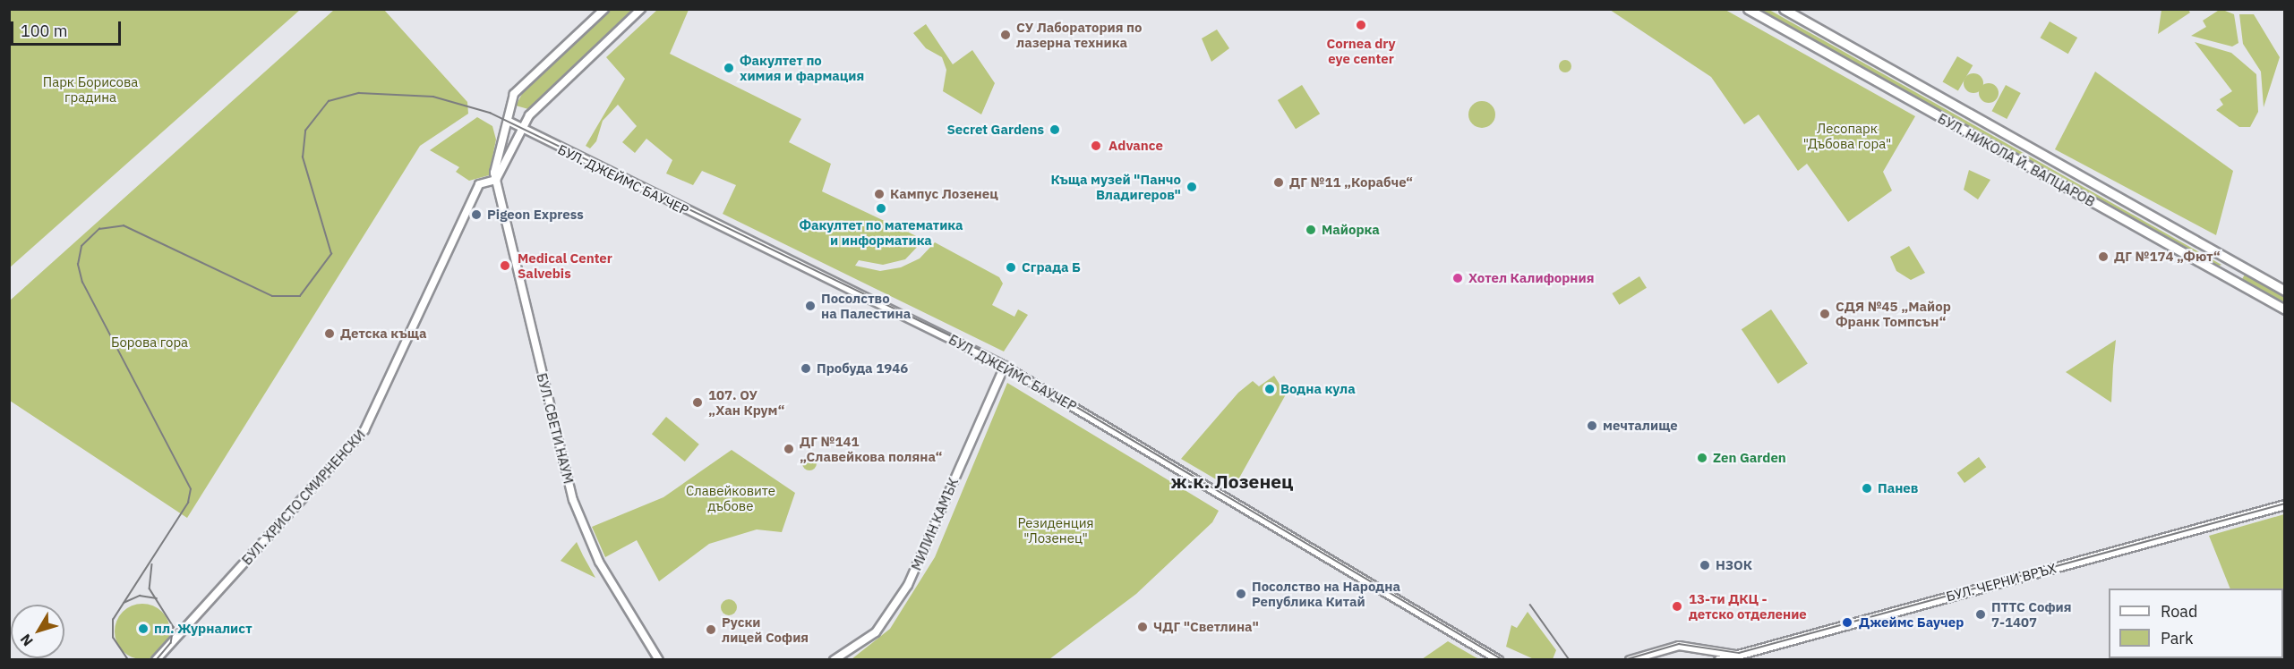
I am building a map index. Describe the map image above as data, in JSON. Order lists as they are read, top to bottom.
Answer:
{
  "streets": {
    "main road": ["БУЛ. НИКОЛА Й. ВАПЦАРОВ", "БУЛ. ЧЕРНИ ВРЪХ"],
    "street": [
      "БУЛ. ДЖЕЙМС БАУЧЕР",
      "БУЛ. СВЕТИ НАУМ",
      "БУЛ. ХРИСТО СМИРНЕНСКИ",
      "МИЛИН КАМЪК"
    ]
  },
  "crossings": [
    ["БУЛ. ДЖЕЙМС БАУЧЕР", "БУЛ. СВЕТИ НАУМ"],
    ["БУЛ. ДЖЕЙМС БАУЧЕР", "МИЛИН КАМЪК"],
    ["БУЛ. СВЕТИ НАУМ", "БУЛ. ХРИСТО СМИРНЕНСКИ"]
  ],
  "districts": ["ж.к. Лозенец"],
  "parks": [
    "Парк Борисова градина",
    "Лесопарк \"Дъбова гора\"",
    "Борова гора",
    "Славейковите дъбове",
    "Резиденция \"Лозенец\""
  ],
  "places": [
    "Cornea dry eye center",
    "СУ Лаборатория по лазерна техника",
    "Факултет по химия и фармация",
    "Secret Gardens",
    "Advance",
    "ДГ №11 „Корабче“",
    "Къща музей \"Панчо Владигеров\"",
    "Кампус Лозенец",
    "Факултет по математика и информатика",
    "Pigeon Express",
    "Майорка",
    "ДГ №174 „Фют“",
    "Medical Center Salvebis",
    "Сграда Б",
    "Хотел Калифорния",
    "Посолство на Палестина",
    "СДЯ №45 „Майор Франк Томпсън“",
    "Детска къща",
    "Пробуда 1946",
    "Водна кула",
    "107. ОУ „Хан Крум“",
    "мечталище",
    "ДГ №141 „Славейкова поляна“",
    "Zen Garden",
    "Панев",
    "НЗОК",
    "Посолство на Народна Република Китай",
    "13-ти ДКЦ - детско отделение",
    "ПТТС София 7-1407",
    "Джеймс Баучер",
    "ЧДГ \"Светлина\"",
    "пл. Журналист",
    "Руски лицей София"
  ],
  "legend": ["Road", "Park"],
  "scale_bar": "100 m",
  "north": "bottom left"
}
